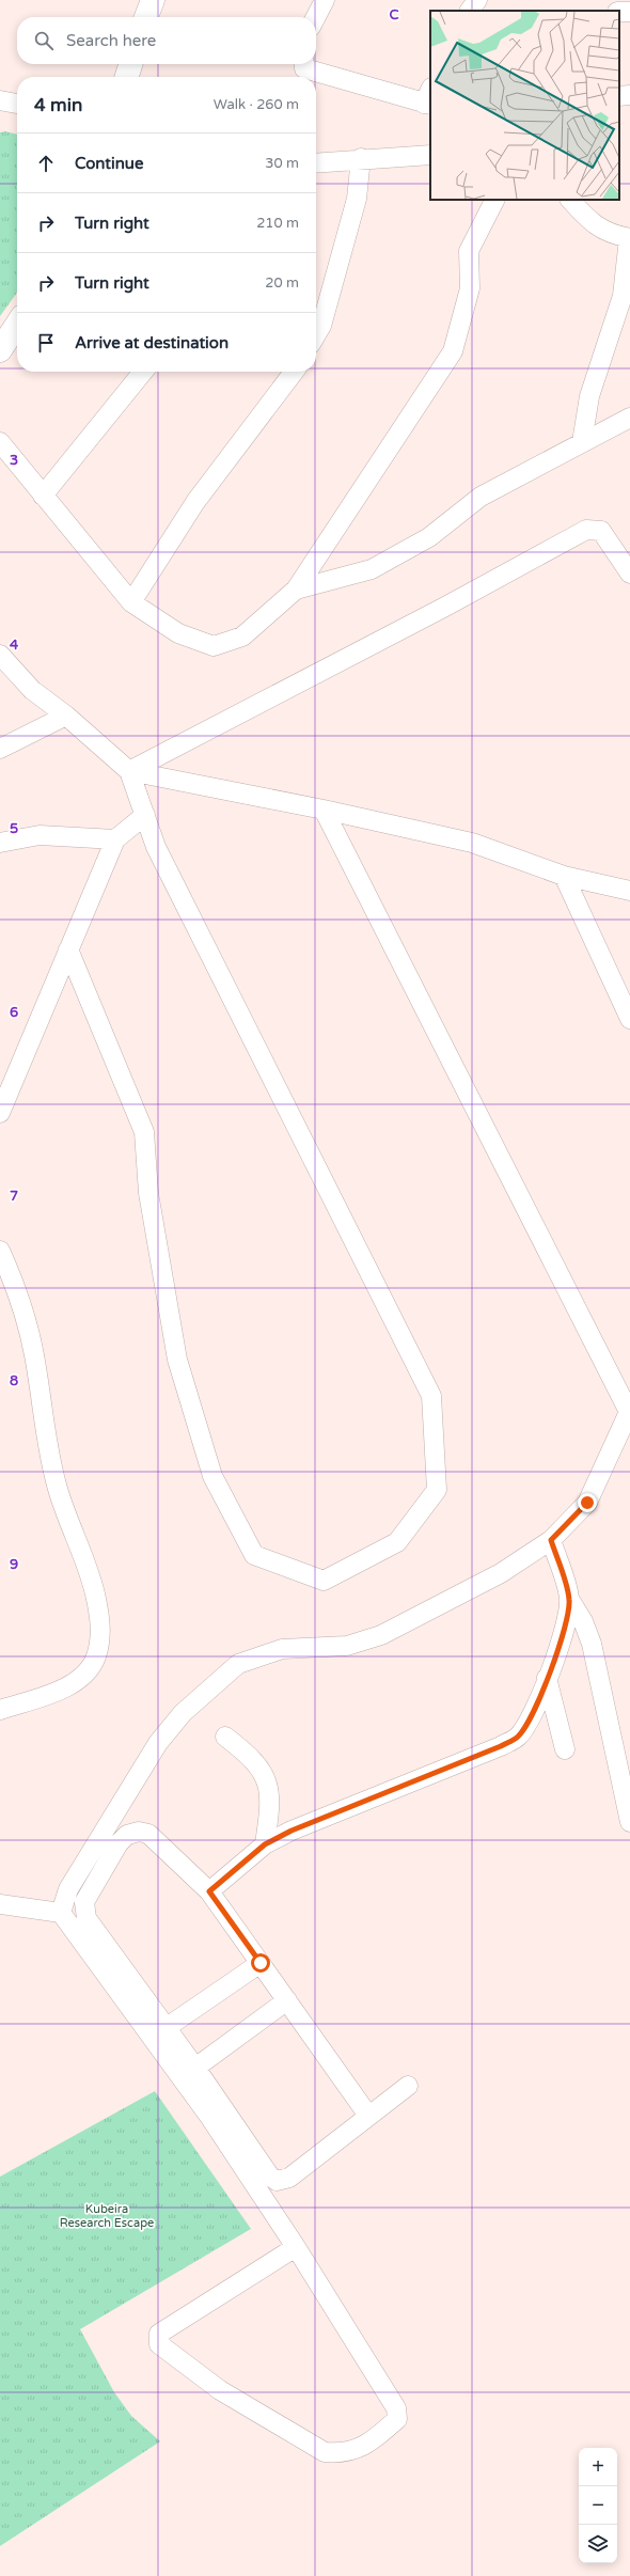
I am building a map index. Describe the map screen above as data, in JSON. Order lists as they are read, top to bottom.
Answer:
{
  "parks": ["Kubeira Research Escape"],
  "page": {
    "search": "Search here",
    "heading": ["4 min", "Walk · 260 m"],
    "list": [
      ["Continue", "30 m"],
      ["Turn right", "210 m"],
      ["Turn right", "20 m"],
      "Arrive at destination"
    ],
    "map_buttons": ["+", "−"]
  },
  "grid": {
    "columns": ["C"],
    "rows": [
      "3",
      "4",
      "5",
      "6",
      "7",
      "8",
      "9"
    ]
  }
}
